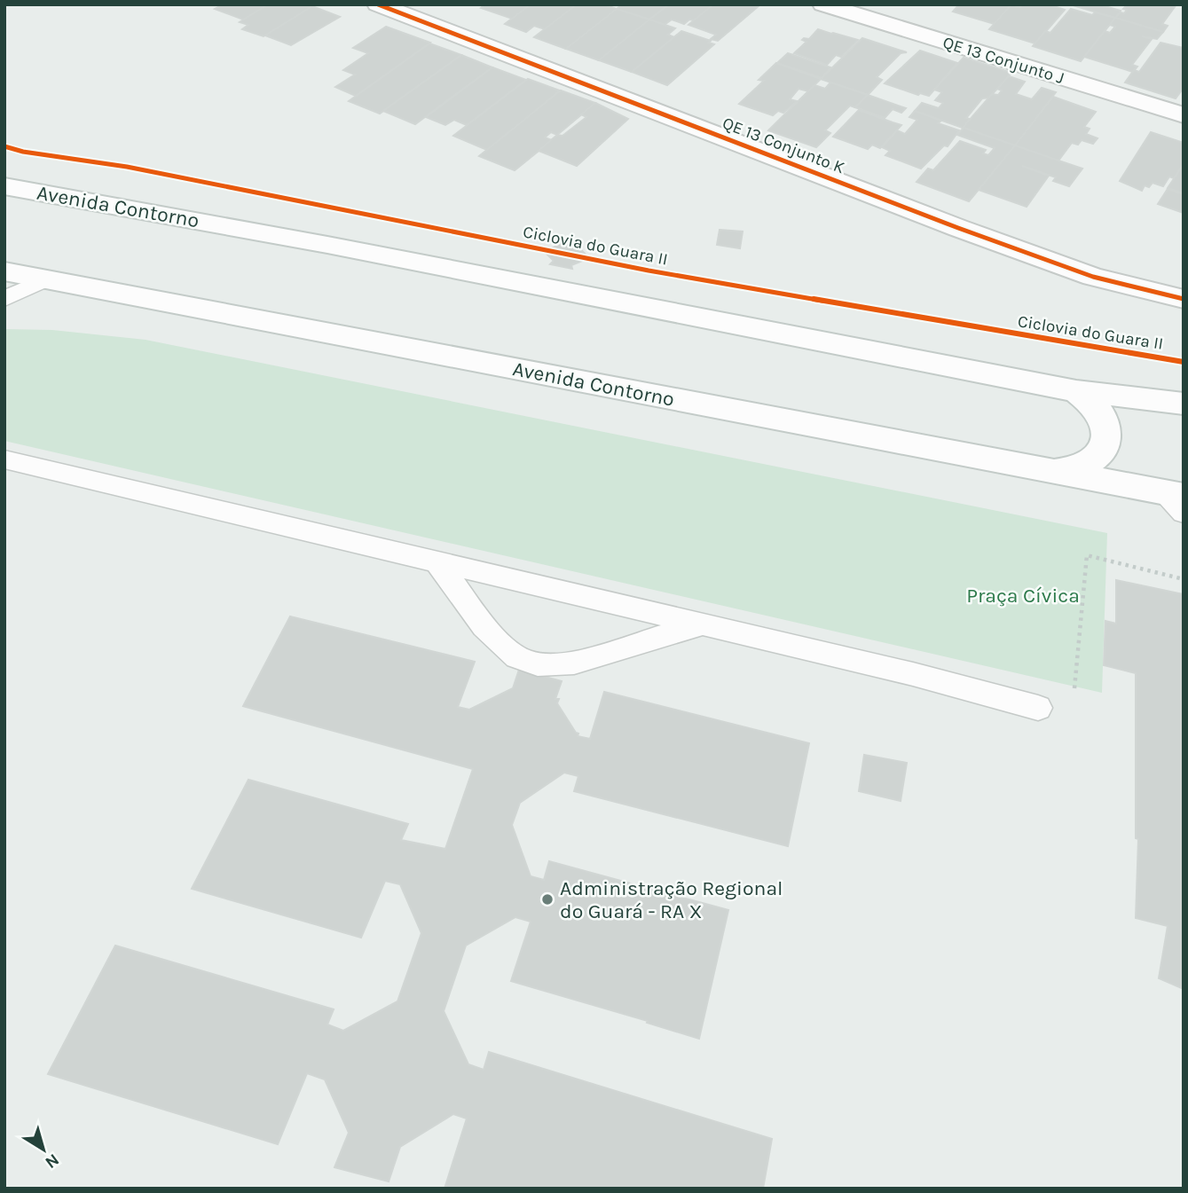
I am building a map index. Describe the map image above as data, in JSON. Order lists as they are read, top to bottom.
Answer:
{
  "streets": {
    "main road": ["QE 13 Conjunto J", "QE 13 Conjunto K", "Avenida Contorno"],
    "cycle path": ["Ciclovia do Guara II"]
  },
  "parks": ["Praça Cívica"],
  "places": ["Administração Regional do Guará - RA X"],
  "north": "bottom right"
}
